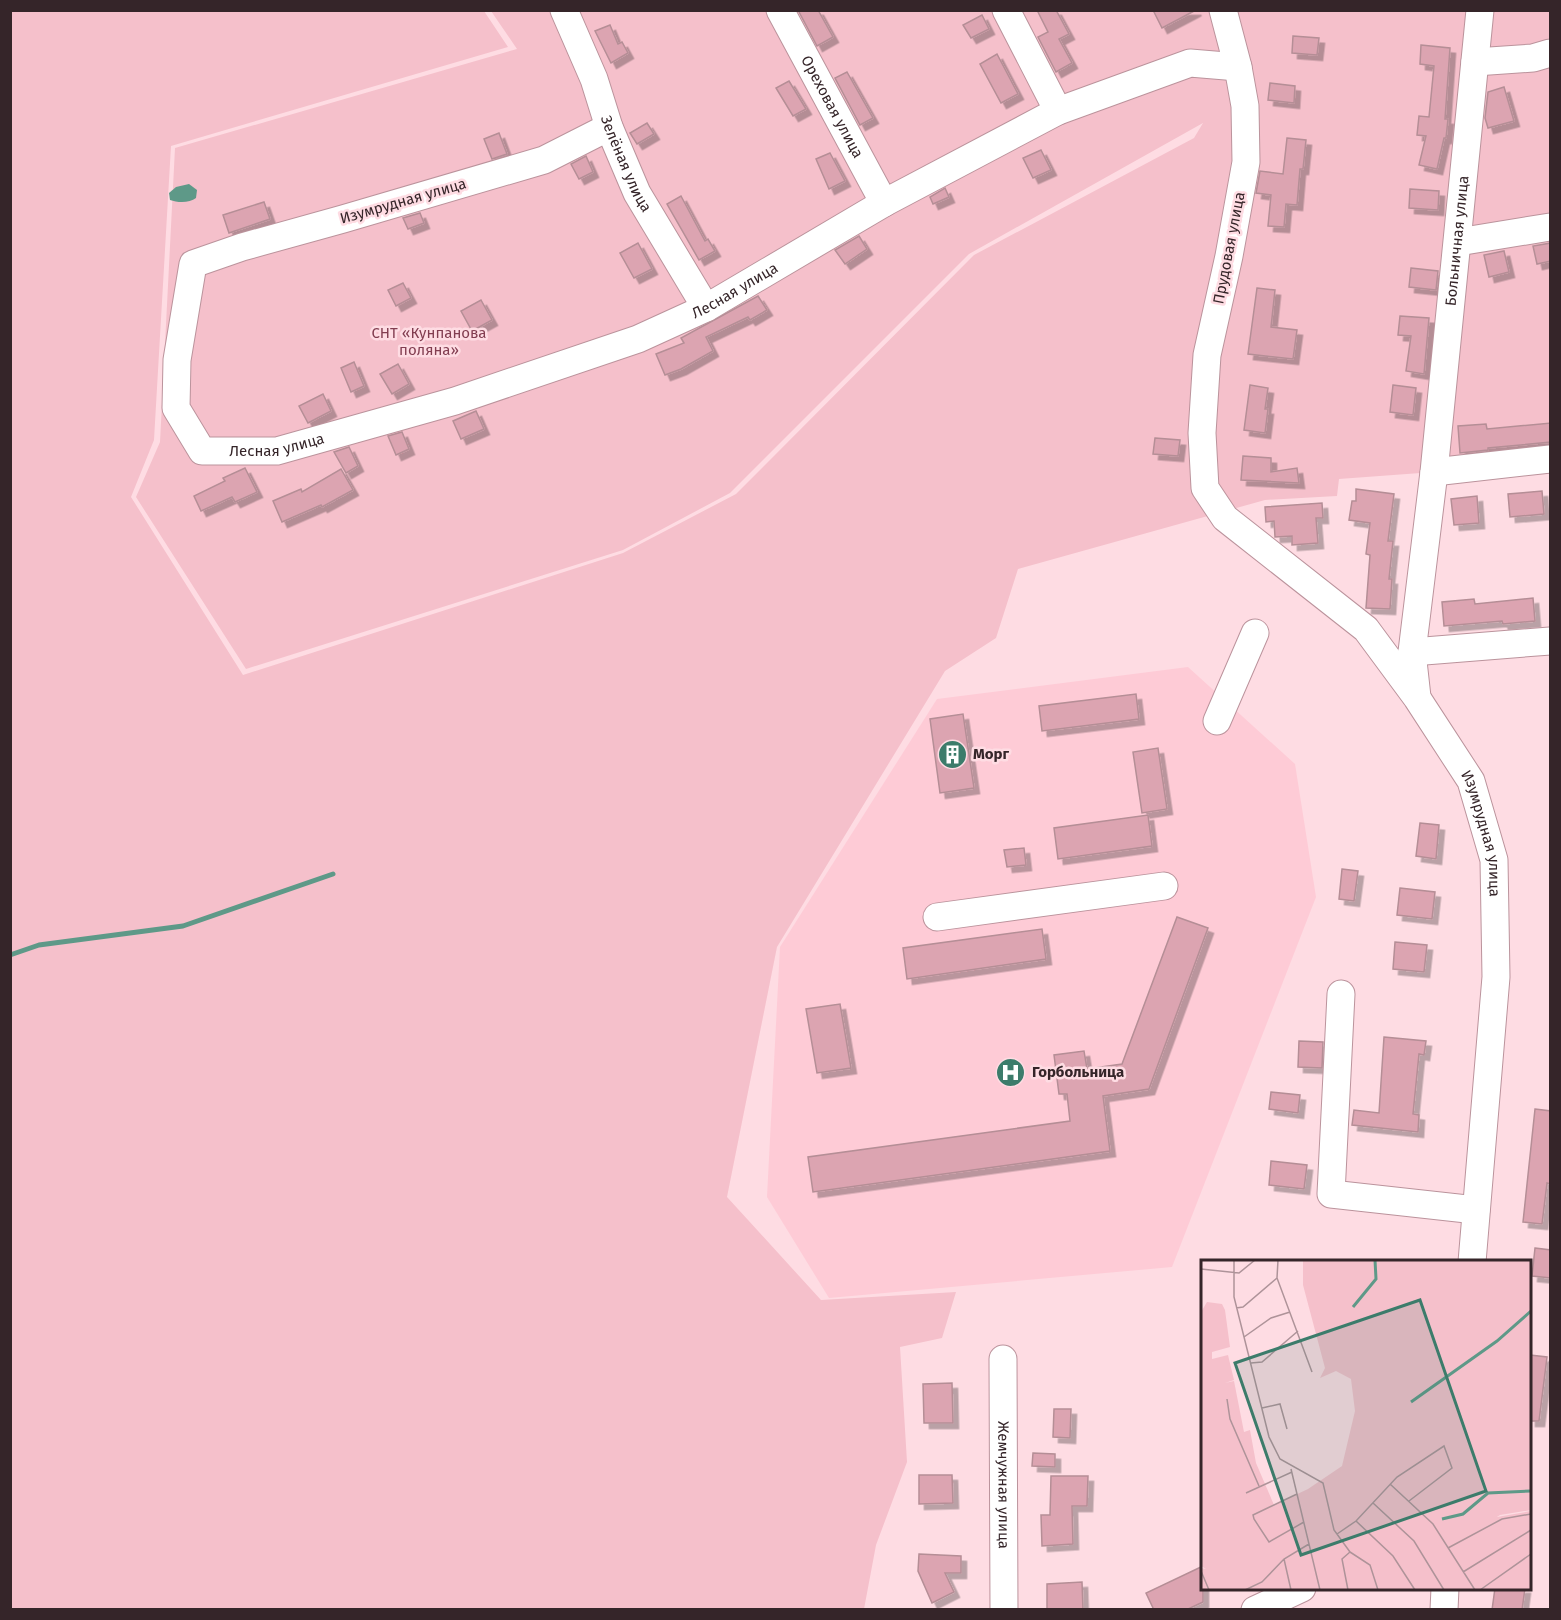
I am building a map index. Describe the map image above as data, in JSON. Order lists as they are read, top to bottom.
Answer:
{
  "streets": {
    "street": [
      "Ореховая улица",
      "Зелёная улица",
      "Изумрудная улица",
      "Больничная улица",
      "Прудовая улица",
      "Лесная улица",
      "Жемчужная улица"
    ]
  },
  "crossings": [
    ["Ореховая улица", "Лесная улица"],
    ["Зелёная улица", "Изумрудная улица"],
    ["Зелёная улица", "Лесная улица"],
    ["Изумрудная улица", "Больничная улица"],
    ["Изумрудная улица", "Прудовая улица"],
    ["Изумрудная улица", "Лесная улица"],
    ["Прудовая улица", "Лесная улица"]
  ],
  "parks": ["СНТ «Кунпанова поляна»"],
  "places": {
    "building": ["Морг"],
    "hospital": ["Горбольница"]
  }
}
